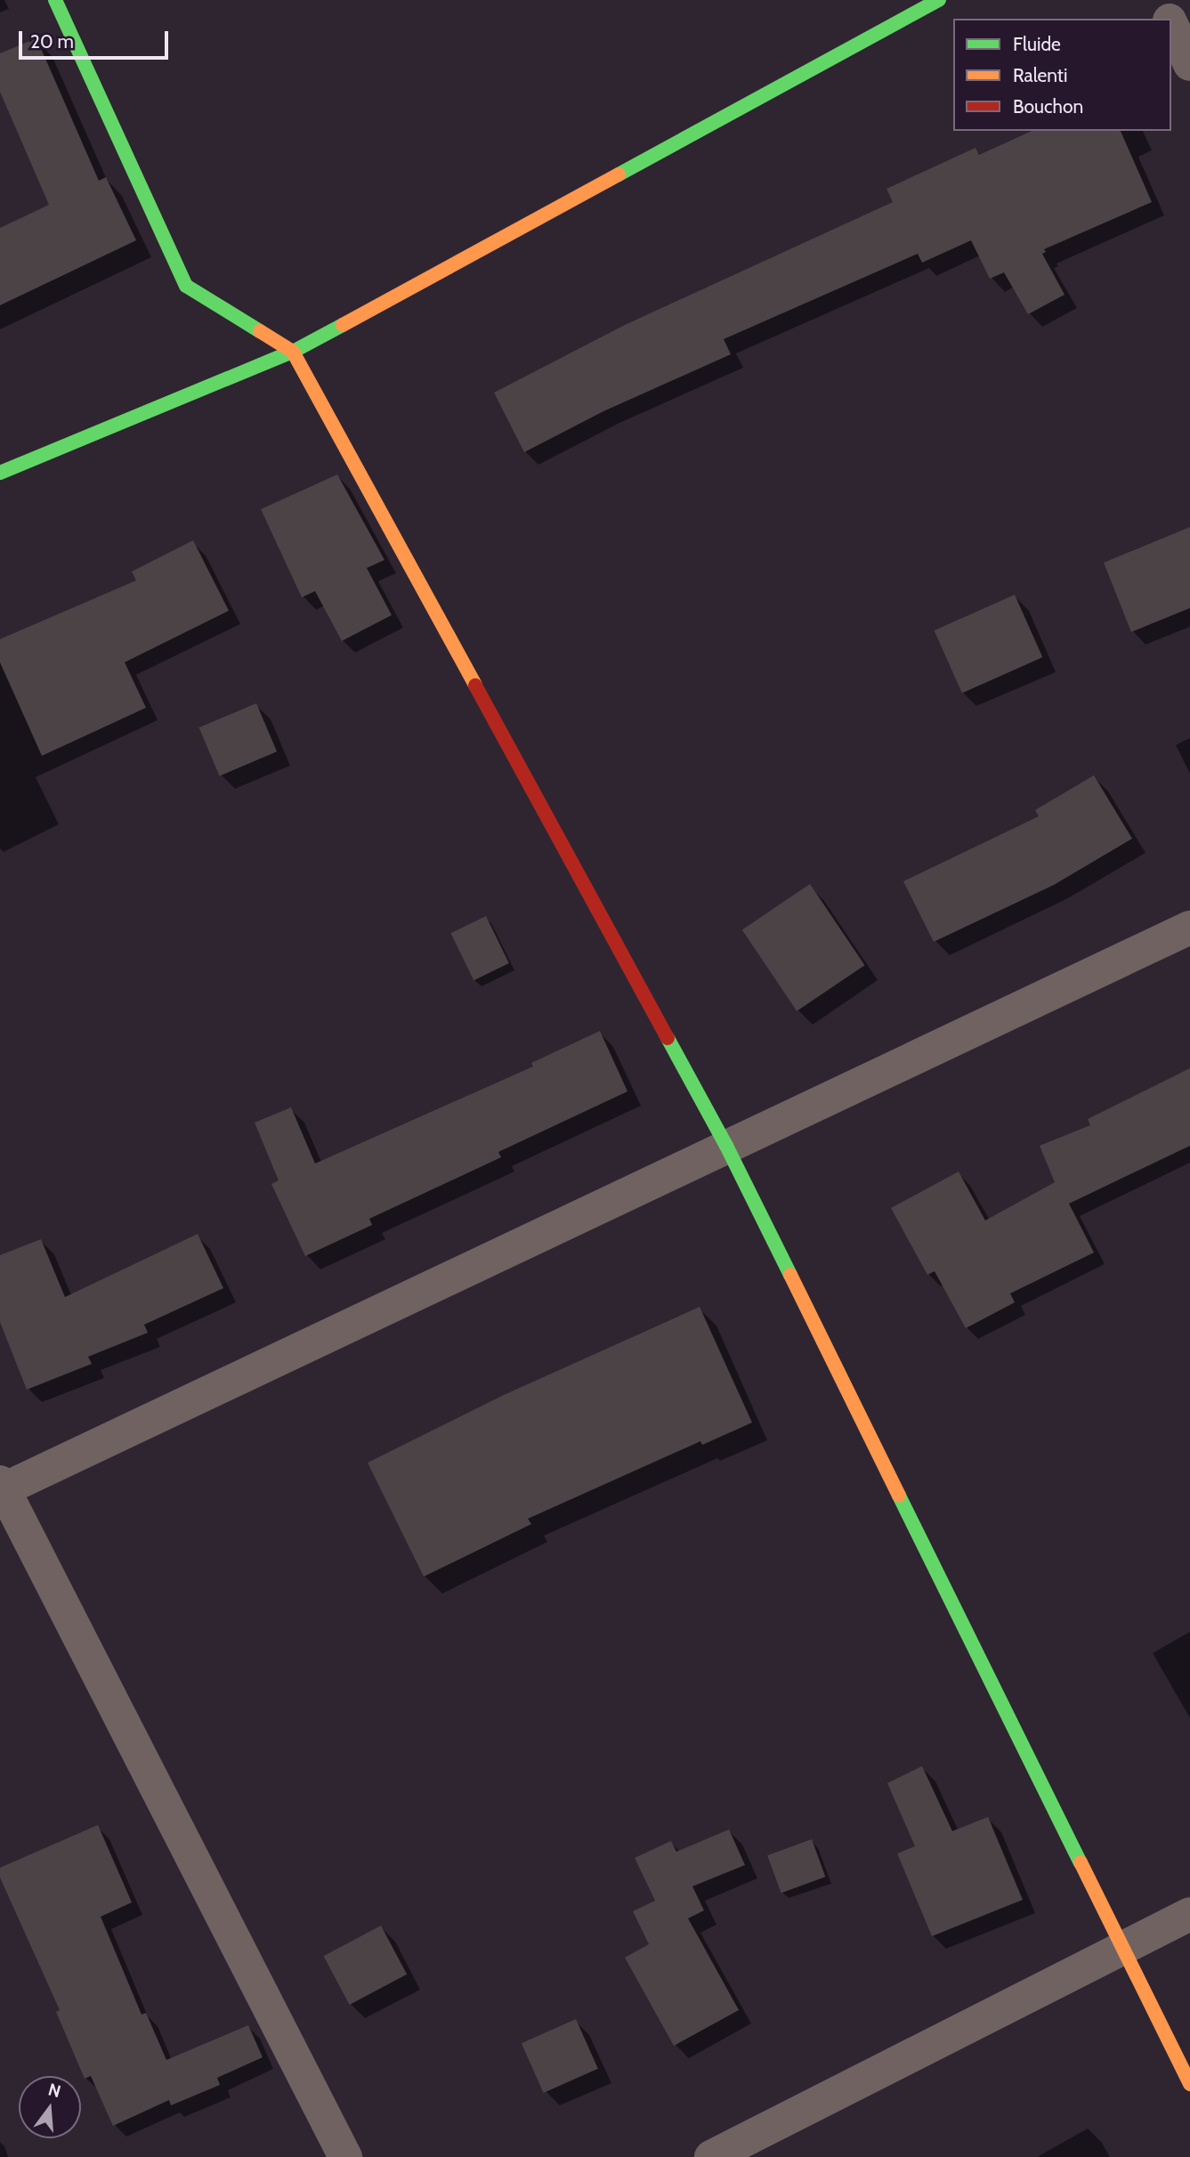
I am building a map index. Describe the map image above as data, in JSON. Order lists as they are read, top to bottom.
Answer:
{
  "legend": ["Fluide", "Ralenti", "Bouchon"],
  "scale_bar": "20 m",
  "north": "top"
}
